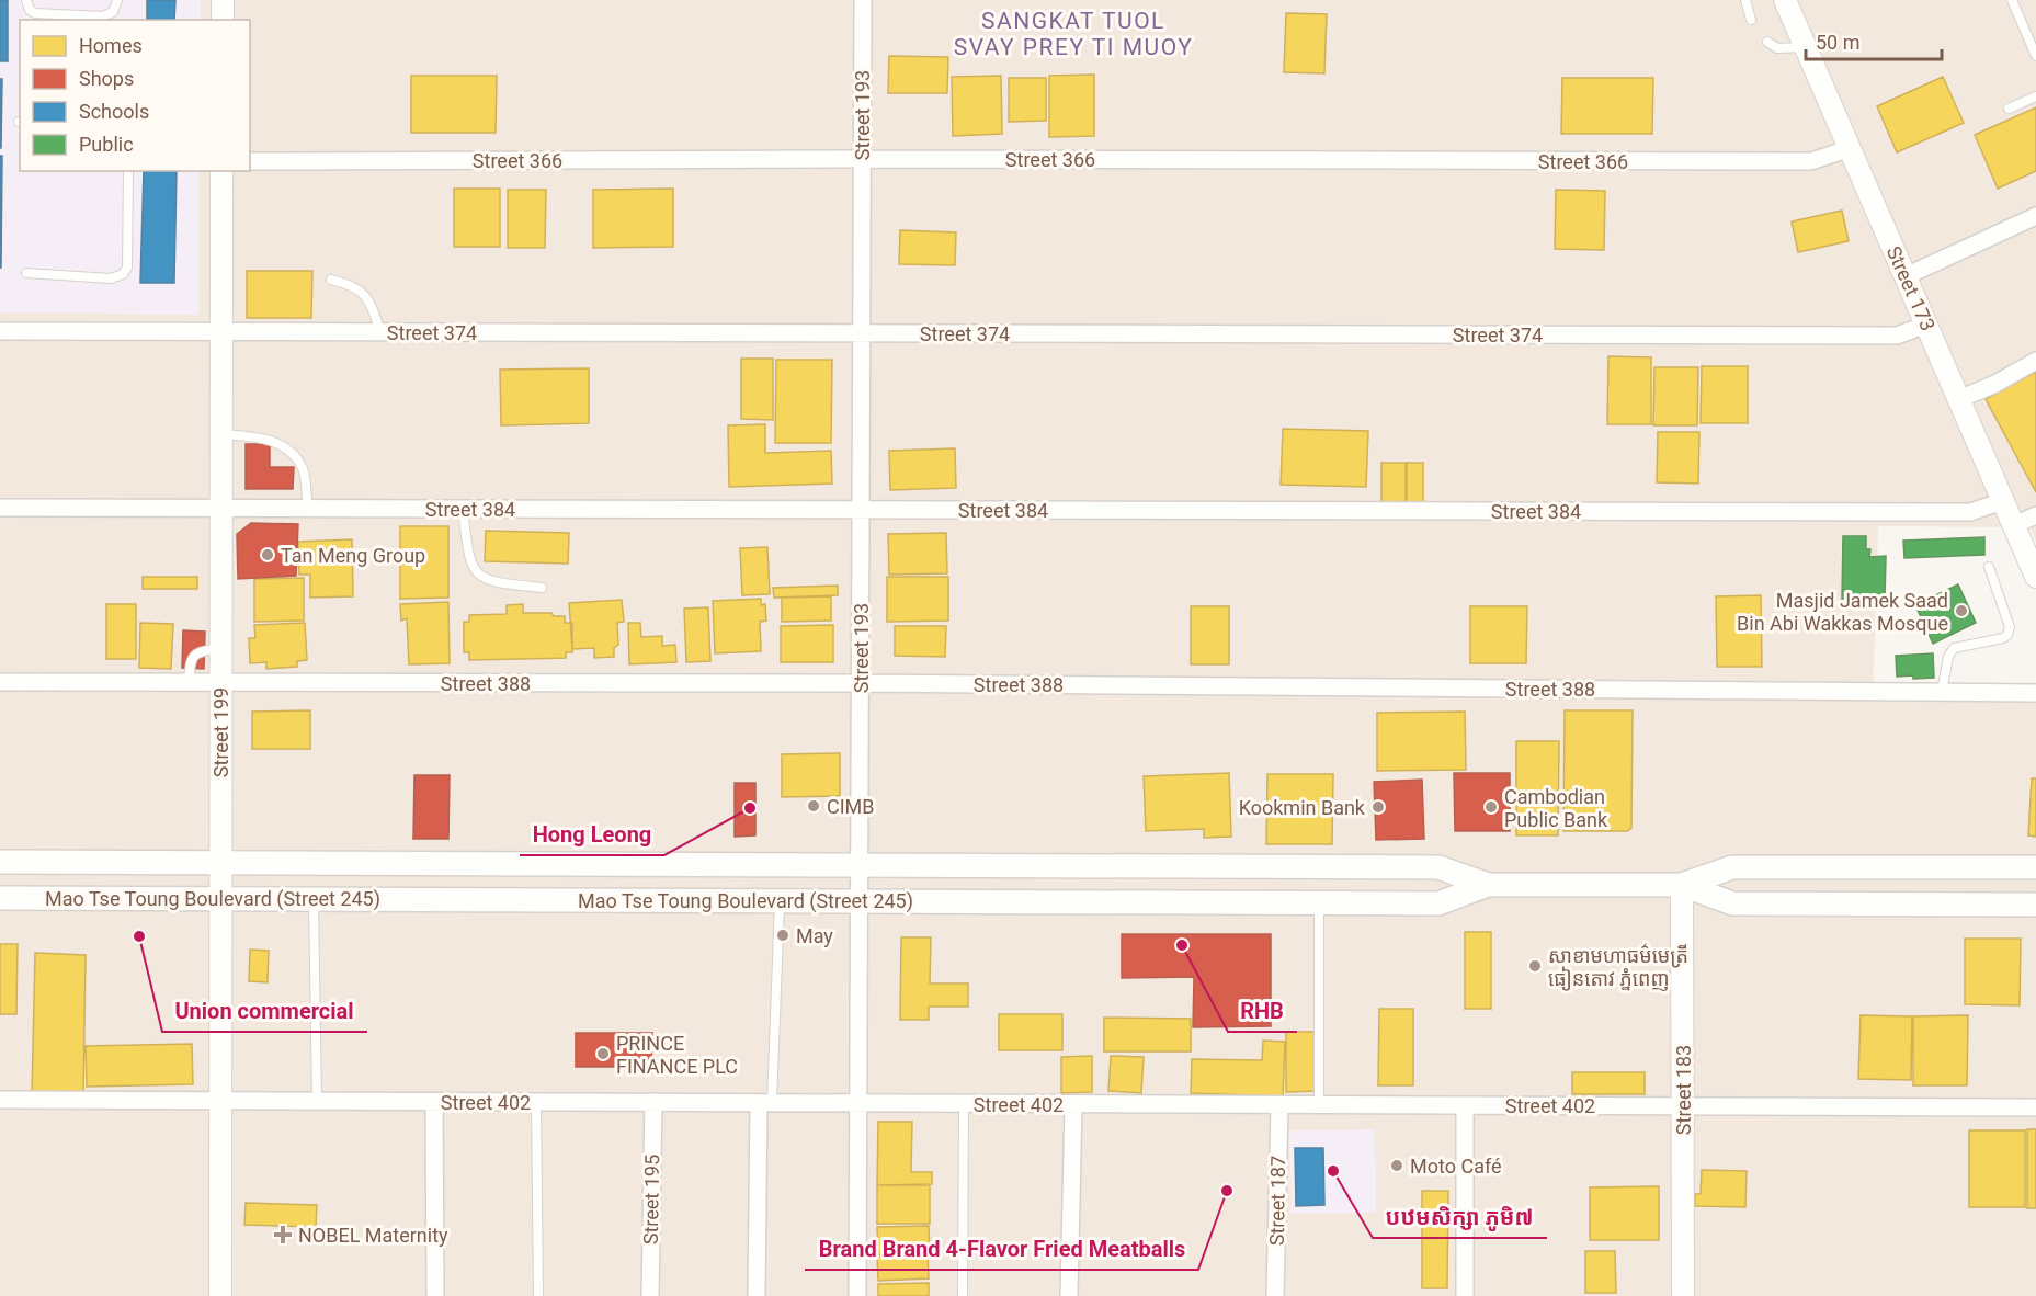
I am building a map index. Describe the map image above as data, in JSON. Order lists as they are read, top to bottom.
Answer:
{
  "streets": {
    "main road": ["Mao Tse Toung Boulevard (Street 245)"],
    "street": [
      "Street 193",
      "Street 366",
      "Street 173",
      "Street 374",
      "Street 384",
      "Street 388",
      "Street 199",
      "Street 183",
      "Street 402",
      "Street 195",
      "Street 187"
    ]
  },
  "crossings": [
    ["Street 193", "Street 366"],
    ["Street 193", "Street 374"],
    ["Street 193", "Street 384"],
    ["Street 193", "Street 388"],
    ["Street 193", "Mao Tse Toung Boulevard (Street 245)"],
    ["Street 193", "Street 402"],
    ["Street 366", "Street 173"],
    ["Street 173", "Street 374"],
    ["Street 173", "Street 384"],
    ["Street 374", "Street 199"],
    ["Street 384", "Street 199"],
    ["Street 388", "Street 199"],
    ["Street 199", "Mao Tse Toung Boulevard (Street 245)"],
    ["Street 199", "Street 402"],
    ["Mao Tse Toung Boulevard (Street 245)", "Street 183"],
    ["Street 183", "Street 402"],
    ["Street 402", "Street 195"],
    ["Street 402", "Street 187"]
  ],
  "districts": ["SANGKAT TUOL SVAY PREY TI MUOY"],
  "places": {
    "other": [
      "Tan Meng Group",
      "Masjid Jamek Saad Bin Abi Wakkas Mosque",
      "CIMB",
      "Kookmin Bank",
      "Cambodian Public Bank",
      "Hong Leong",
      "May",
      "Union commercial",
      "RHB",
      "សាខាមហាធម៌មេត្រី ធៀនតោវ ភ្នំពេញ",
      "PRINCE FINANCE PLC",
      "Moto Café",
      "បឋមសិក្សា ភូមិ៧",
      "Brand Brand 4-Flavor Fried Meatballs"
    ],
    "health": ["NOBEL Maternity"]
  },
  "legend": [
    "Homes",
    "Shops",
    "Schools",
    "Public"
  ],
  "scale_bar": "50 m"
}
